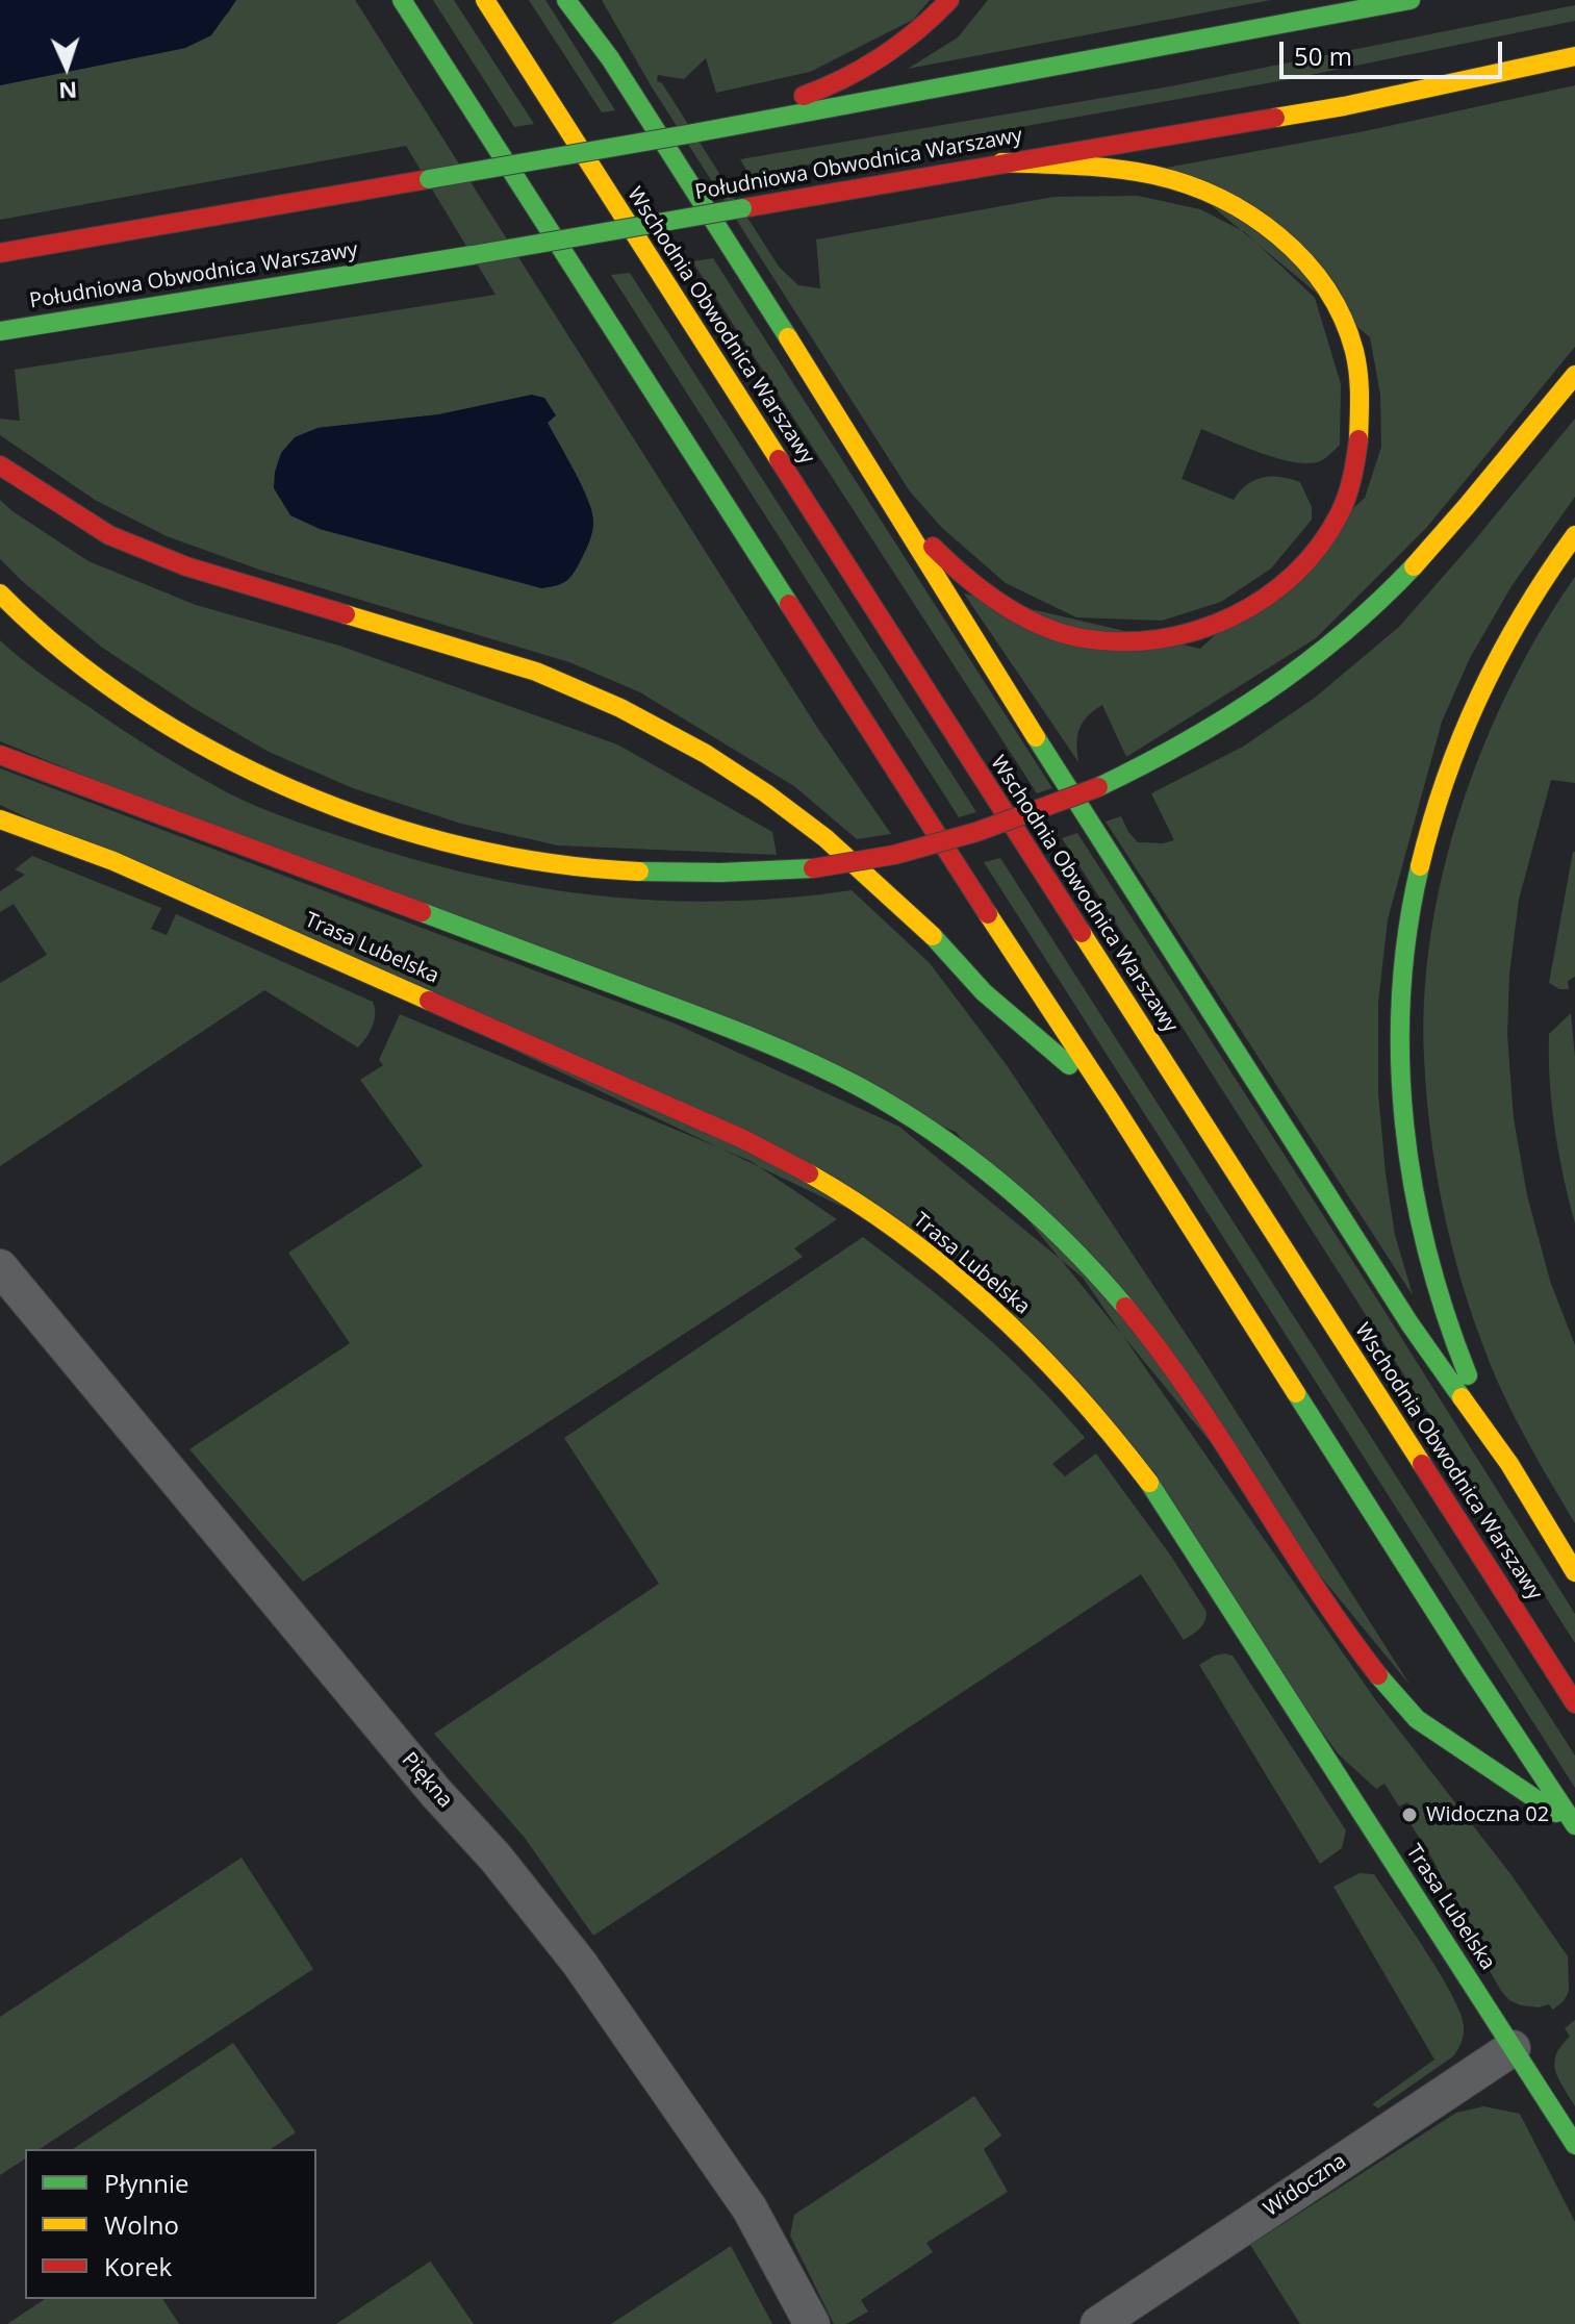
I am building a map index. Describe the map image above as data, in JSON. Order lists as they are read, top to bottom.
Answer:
{
  "streets": {
    "main road": ["Południowa Obwodnica Warszawy", "Wschodnia Obwodnica Warszawy", "Trasa Lubelska"],
    "street": ["Piękna", "Widoczna"]
  },
  "crossings": [
    ["Trasa Lubelska", "Widoczna"]
  ],
  "places": ["Widoczna 02"],
  "legend": ["Płynnie", "Wolno", "Korek"],
  "scale_bar": "50 m",
  "north": "bottom"
}
